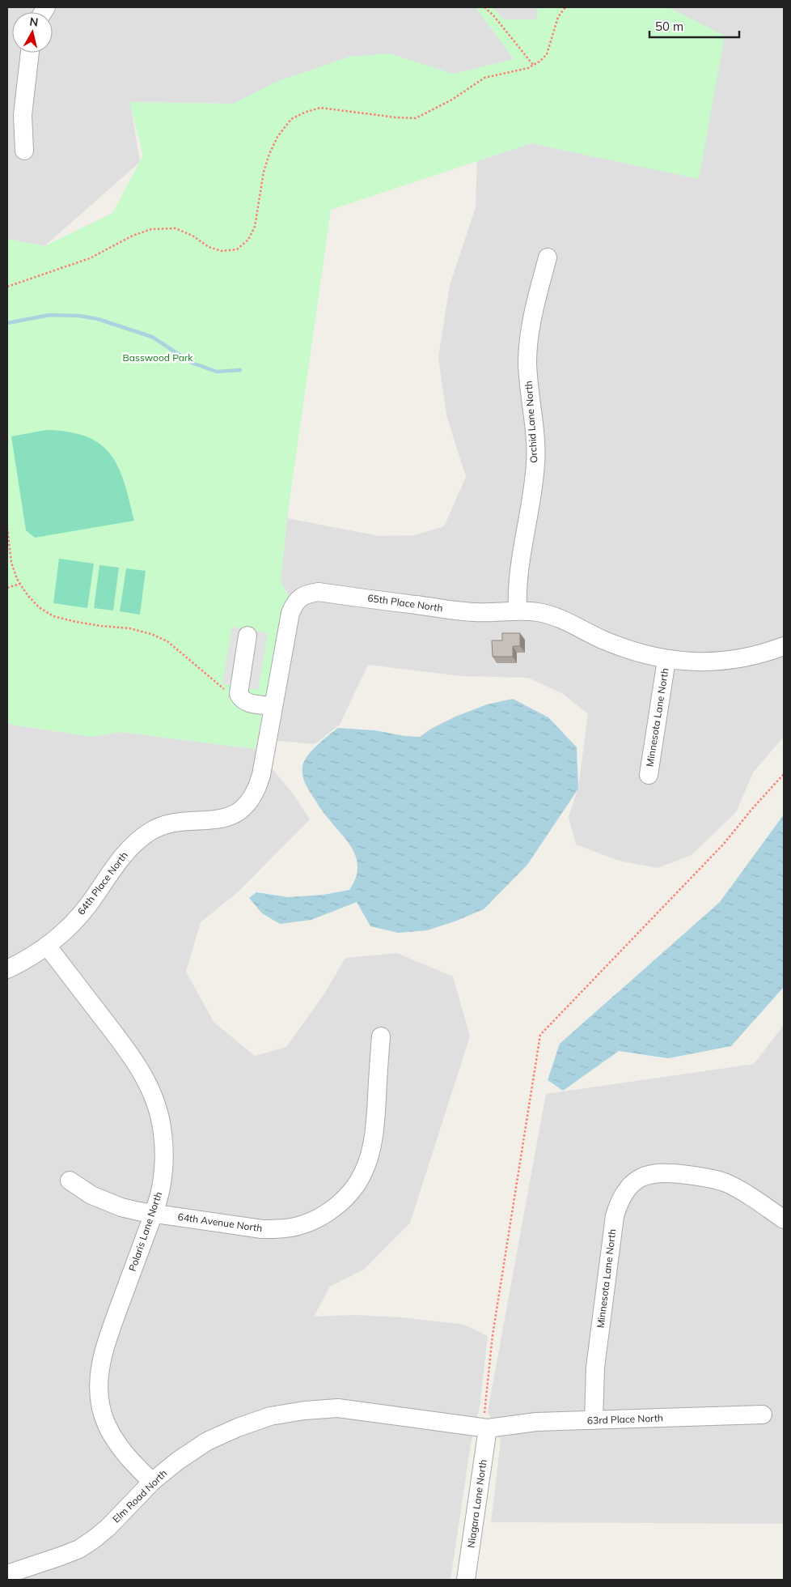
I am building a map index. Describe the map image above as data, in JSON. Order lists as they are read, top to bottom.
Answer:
{
  "streets": {
    "street": [
      "Orchid Lane North",
      "65th Place North",
      "Minnesota Lane North",
      "64th Place North",
      "64th Avenue North",
      "Polaris Lane North",
      "63rd Place North",
      "Elm Road North",
      "Niagara Lane North"
    ]
  },
  "crossings": [
    ["Orchid Lane North", "65th Place North"],
    ["65th Place North", "Minnesota Lane North"],
    ["65th Place North", "64th Place North"],
    ["Minnesota Lane North", "63rd Place North"],
    ["64th Place North", "Polaris Lane North"],
    ["64th Avenue North", "Polaris Lane North"],
    ["Polaris Lane North", "Elm Road North"],
    ["63rd Place North", "Elm Road North"],
    ["63rd Place North", "Niagara Lane North"],
    ["Elm Road North", "Niagara Lane North"]
  ],
  "parks": ["Basswood Park"],
  "scale_bar": "50 m",
  "north": "top"
}
